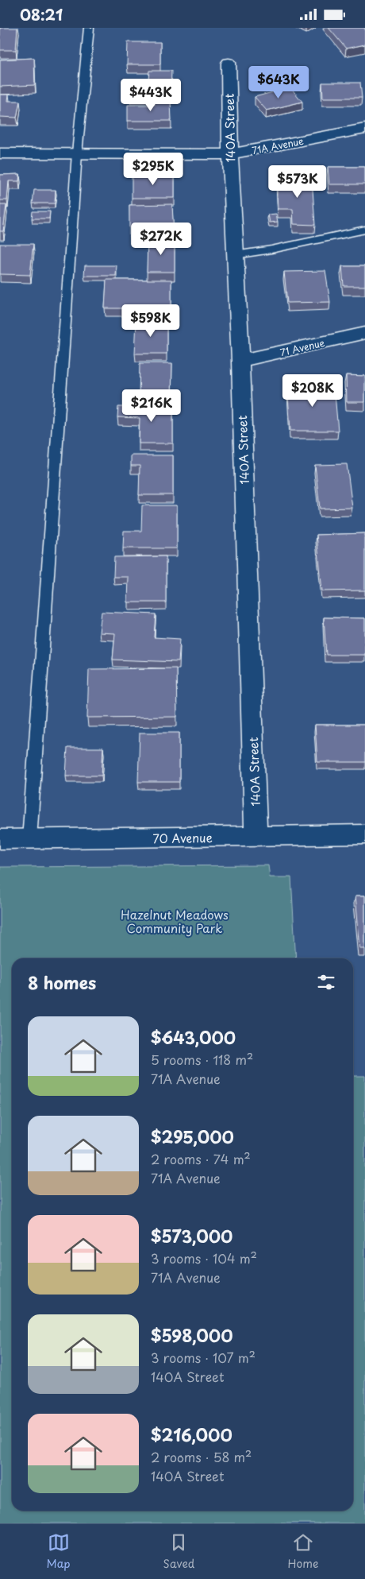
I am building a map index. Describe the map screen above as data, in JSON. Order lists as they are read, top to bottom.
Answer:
{
  "streets": {
    "street": [
      "140A Street",
      "71A Avenue",
      "71 Avenue",
      "70 Avenue"
    ]
  },
  "crossings": [
    ["140A Street", "71A Avenue"],
    ["140A Street", "71 Avenue"],
    ["140A Street", "70 Avenue"]
  ],
  "parks": ["Hazelnut Meadows Community Park"],
  "page": {
    "status": "08:21",
    "price": [
      "$643K",
      "$443K",
      "$295K",
      "$573K",
      "$272K",
      "$598K",
      "$208K",
      "$216K"
    ],
    "heading": "8 homes",
    "list": [
      {
        "name": "$643,000",
        "note": "5 rooms · 118 m² · 71A Avenue"
      },
      {
        "name": "$295,000",
        "note": "2 rooms · 74 m² · 71A Avenue"
      },
      {
        "name": "$573,000",
        "note": "3 rooms · 104 m² · 71A Avenue"
      },
      {
        "name": "$598,000",
        "note": "3 rooms · 107 m² · 140A Street"
      },
      {
        "name": "$216,000",
        "note": "2 rooms · 58 m² · 140A Street"
      }
    ],
    "tabs": ["Map", "Saved", "Home"]
  }
}
